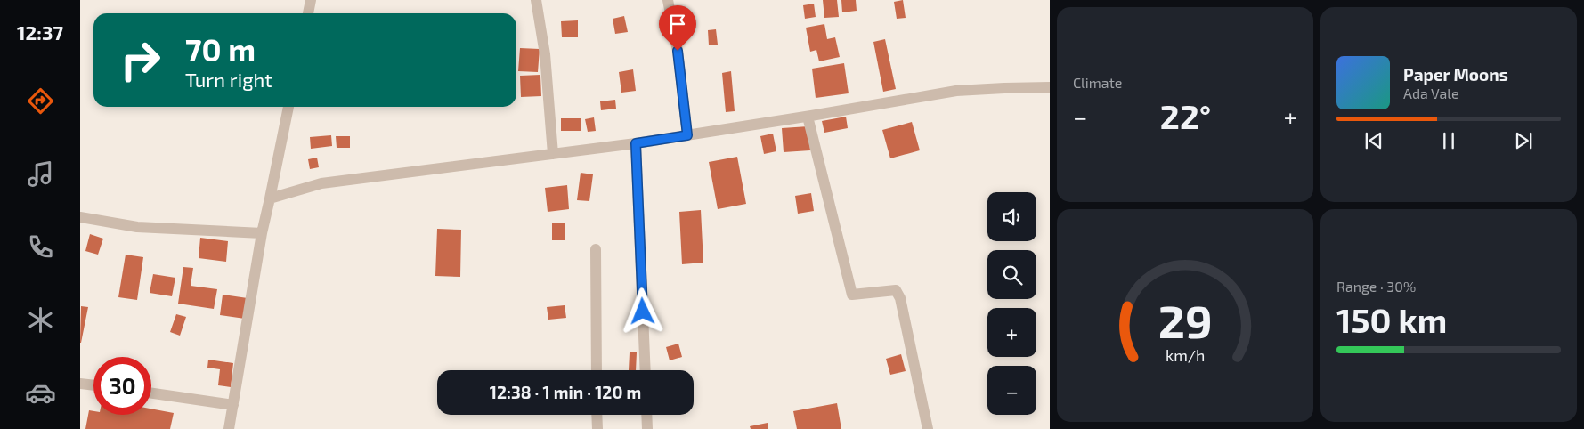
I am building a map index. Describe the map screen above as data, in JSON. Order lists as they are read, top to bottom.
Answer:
{
  "page": {
    "tabs": "12:37",
    "tile": [
      "Climate",
      ["Range · 30%", "150 km"]
    ],
    "turn": ["70 m", "Turn right"],
    "song": ["Paper Moons", "Ada Vale"],
    "heat": ["−", "22°", "+"],
    "map_buttons": ["+", "−"],
    "limit": "30",
    "trip": "12:38 · 1 min · 120 m",
    "gauge": ["29", "km/h"]
  }
}
